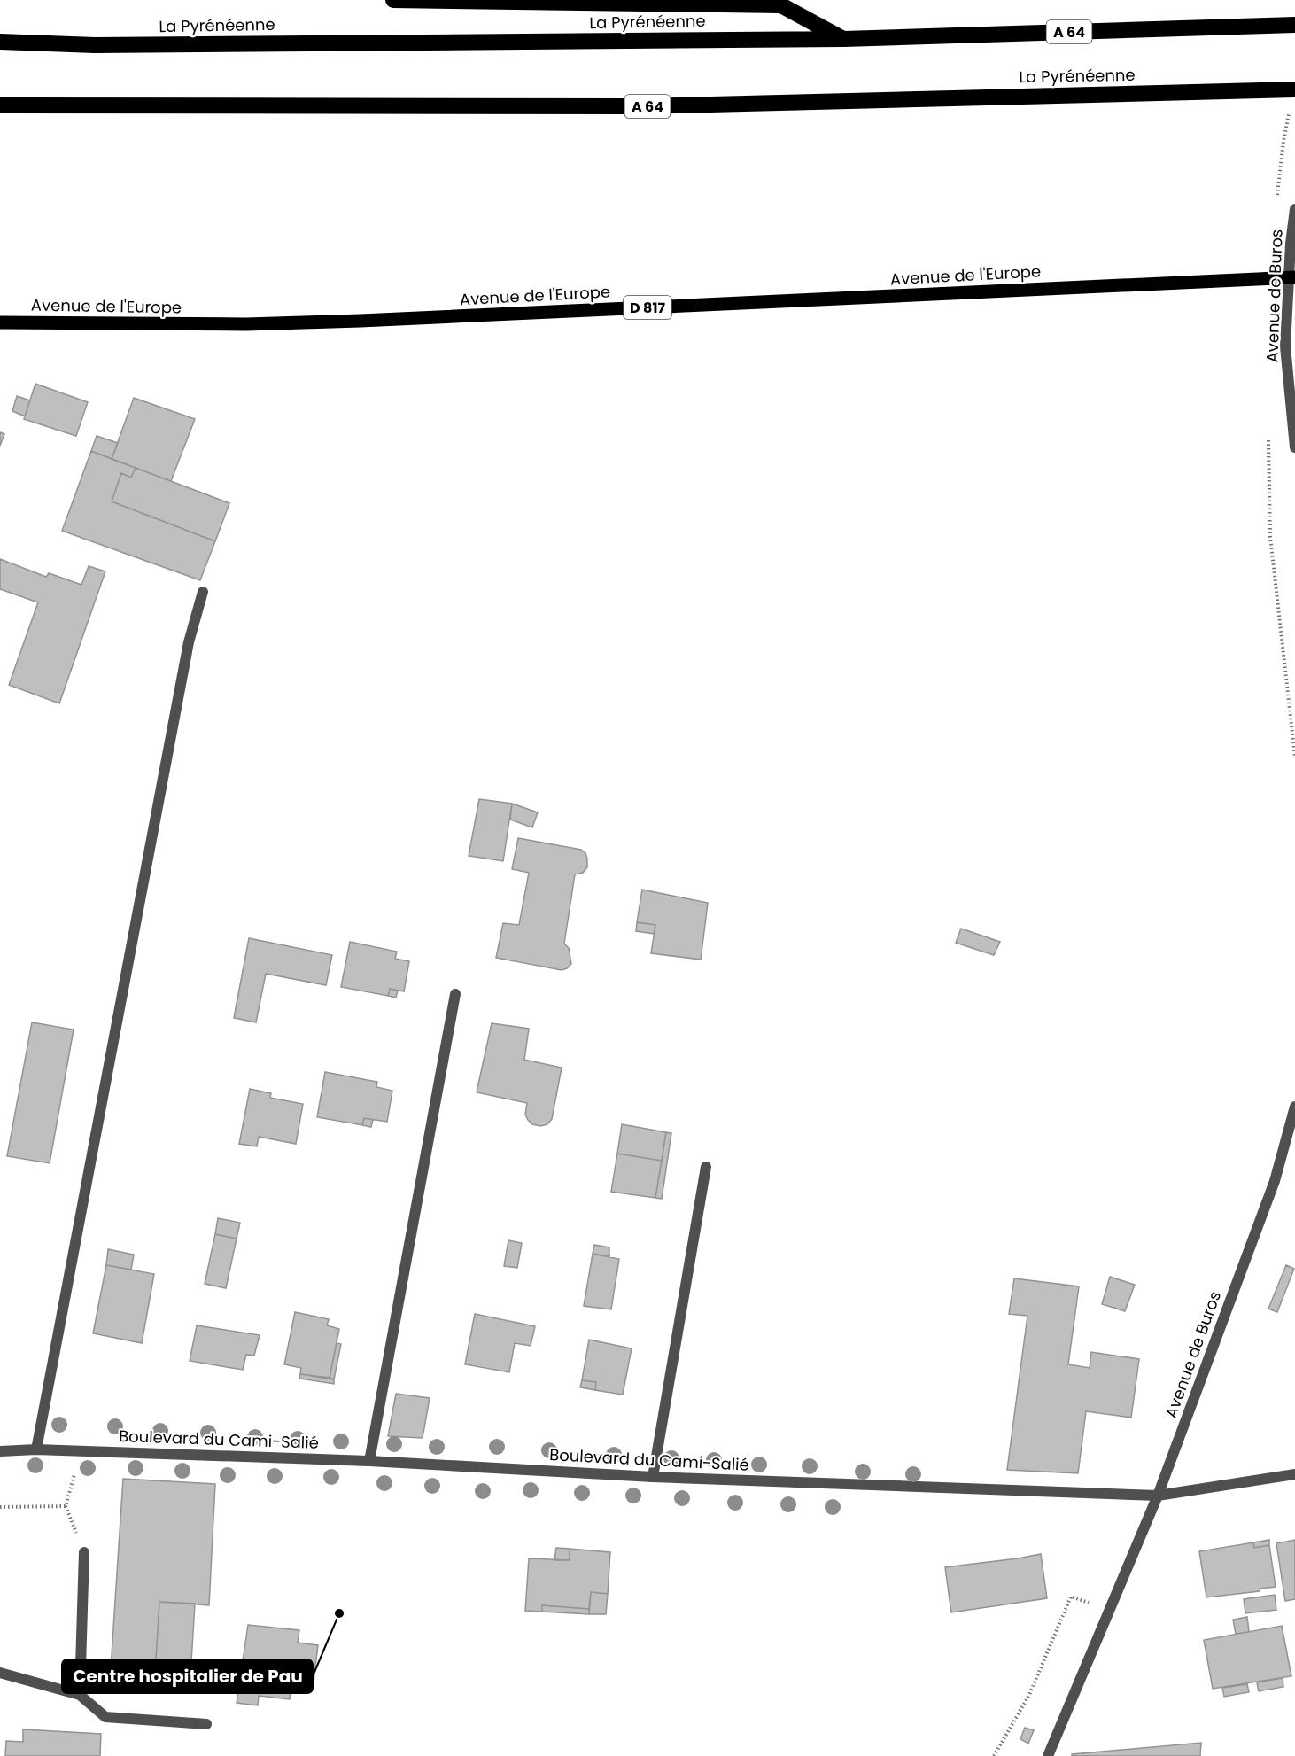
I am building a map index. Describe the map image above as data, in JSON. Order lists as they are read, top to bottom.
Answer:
{
  "streets": {
    "highway": ["La Pyrénéenne", "A 64"],
    "main road": ["Avenue de l'Europe", "D 817"],
    "street": ["Avenue de Buros", "Boulevard du Cami-Salié"]
  },
  "crossings": [
    ["Avenue de Buros", "Boulevard du Cami-Salié"]
  ],
  "places": ["Centre hospitalier de Pau"]
}
